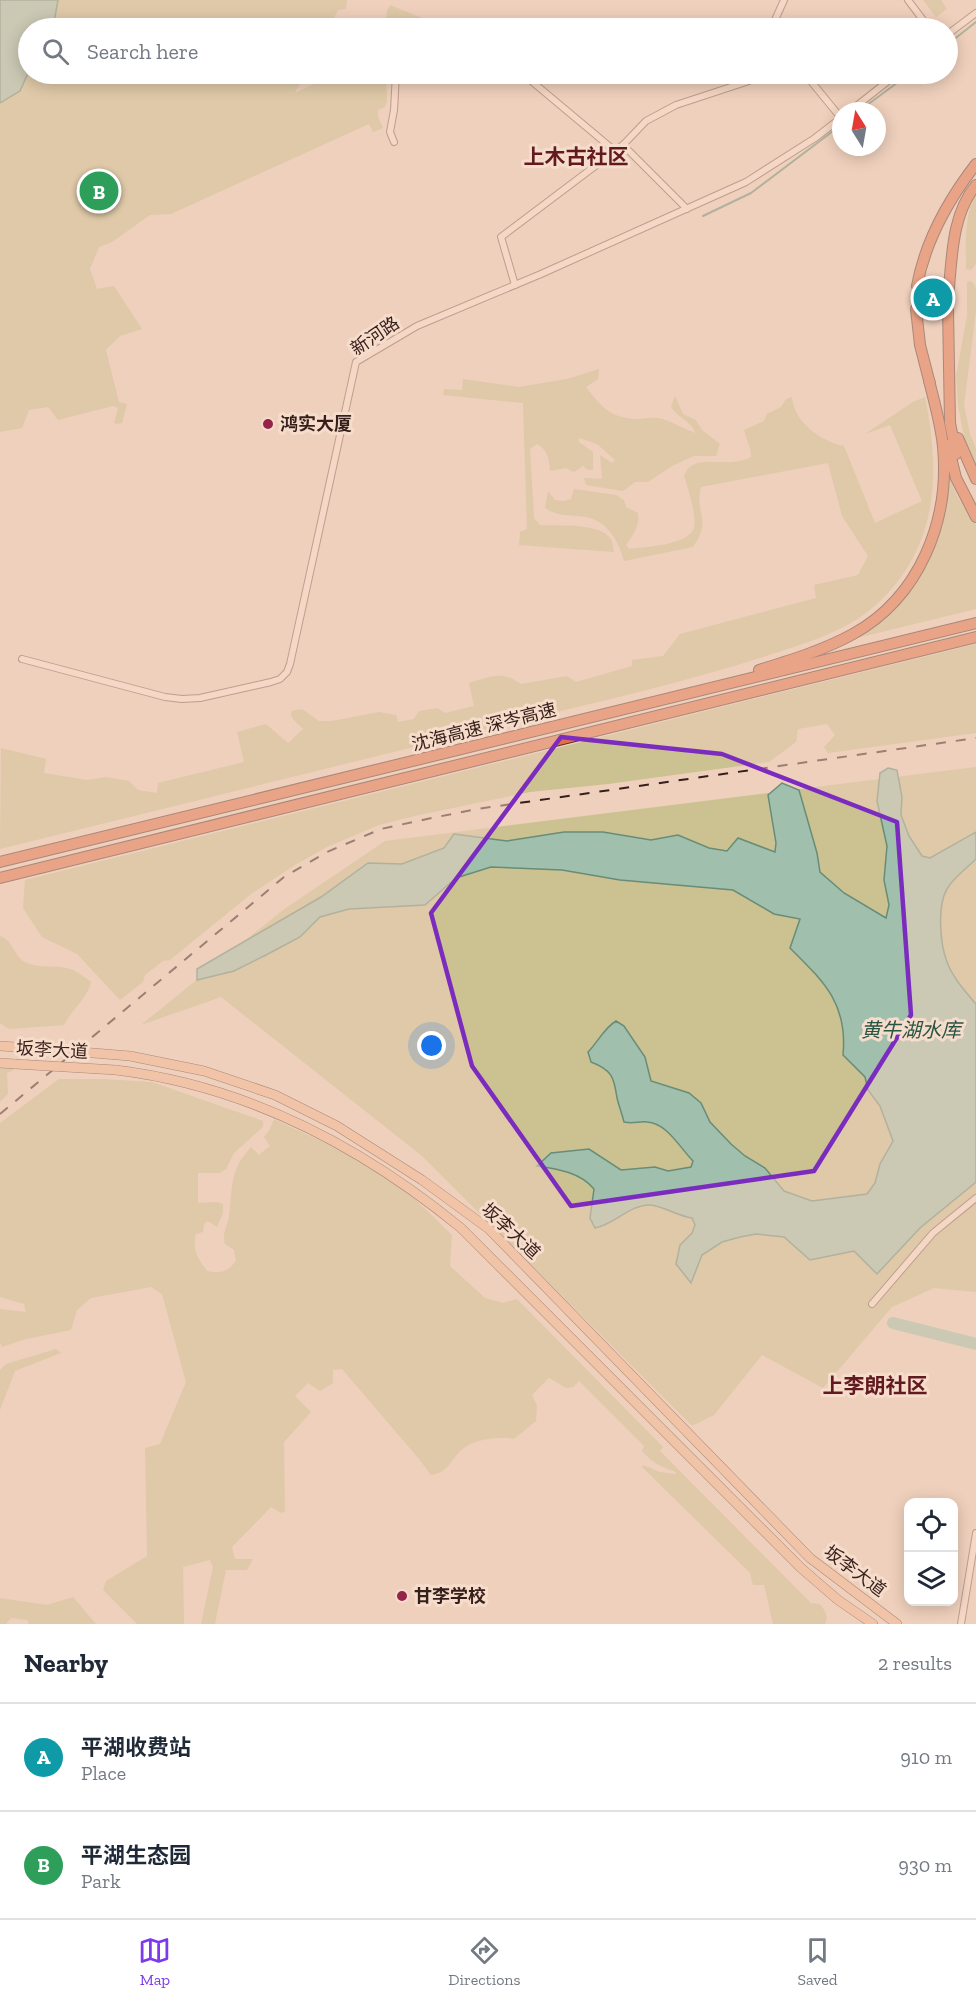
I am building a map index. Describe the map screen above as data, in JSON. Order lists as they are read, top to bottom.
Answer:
{
  "streets": {
    "highway": ["沈海高速 深岑高速"],
    "main road": ["坂李大道"],
    "street": ["新河路"]
  },
  "districts": ["上木古社区", "上李朗社区"],
  "water": ["黄牛湖水库"],
  "places": ["鸿实大厦", "甘李学校"],
  "north": "top",
  "page": {
    "search": "Search here",
    "pins": ["B", "A"],
    "heading": ["Nearby", "2 results"],
    "list": [
      {
        "mark": "A",
        "name": "平湖收费站",
        "note": "Place",
        "value": "910 m"
      },
      {
        "mark": "B",
        "name": "平湖生态园",
        "note": "Park",
        "value": "930 m"
      }
    ],
    "nav": ["Map", "Directions", "Saved"]
  }
}
